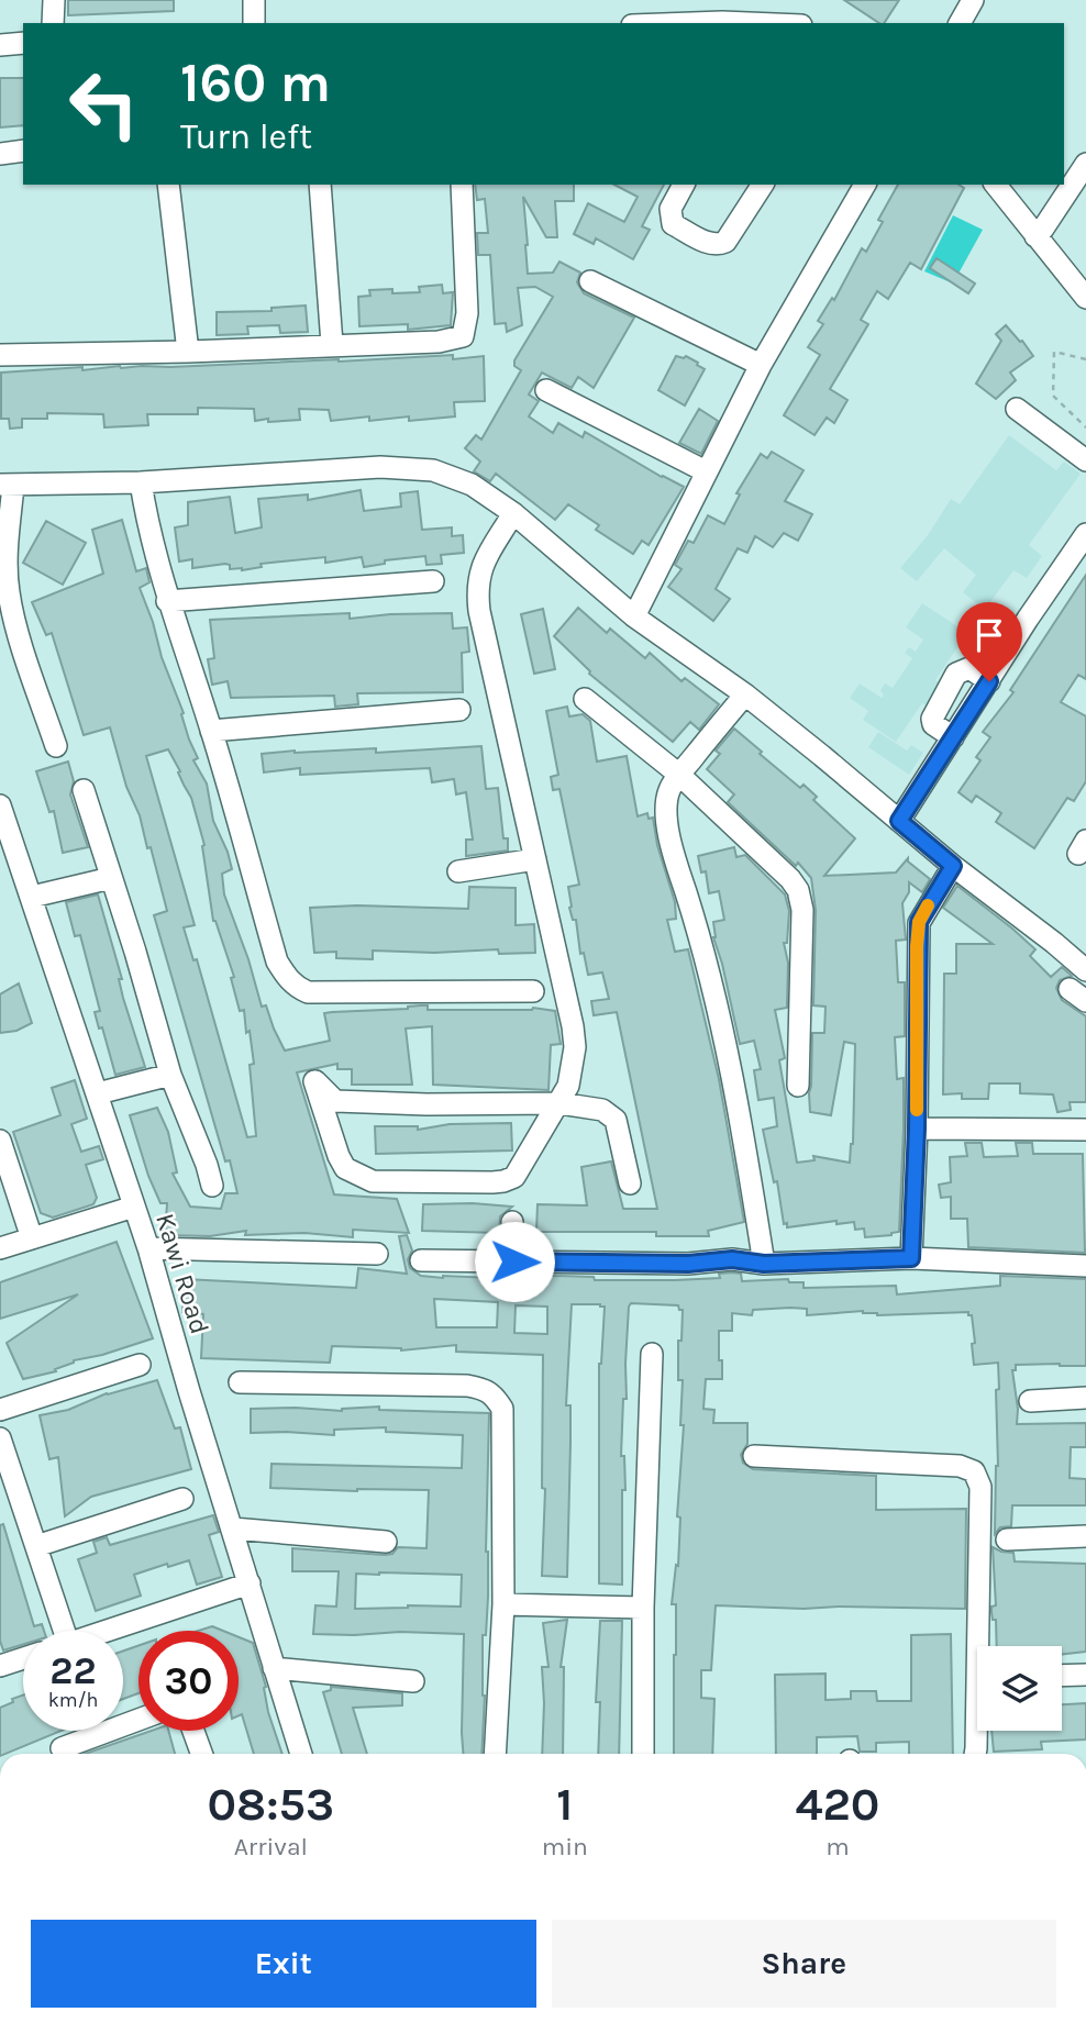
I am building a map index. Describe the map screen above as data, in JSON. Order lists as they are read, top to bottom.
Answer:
{
  "streets": {
    "street": ["Kawi Road"]
  },
  "page": {
    "turn": ["160 m", "Turn left"],
    "speed": "22 km/h",
    "limit": "30",
    "eta": [
      "08:53",
      "Arrival",
      "1",
      "min",
      "420",
      "m"
    ],
    "buttons": ["Exit", "Share"]
  }
}
